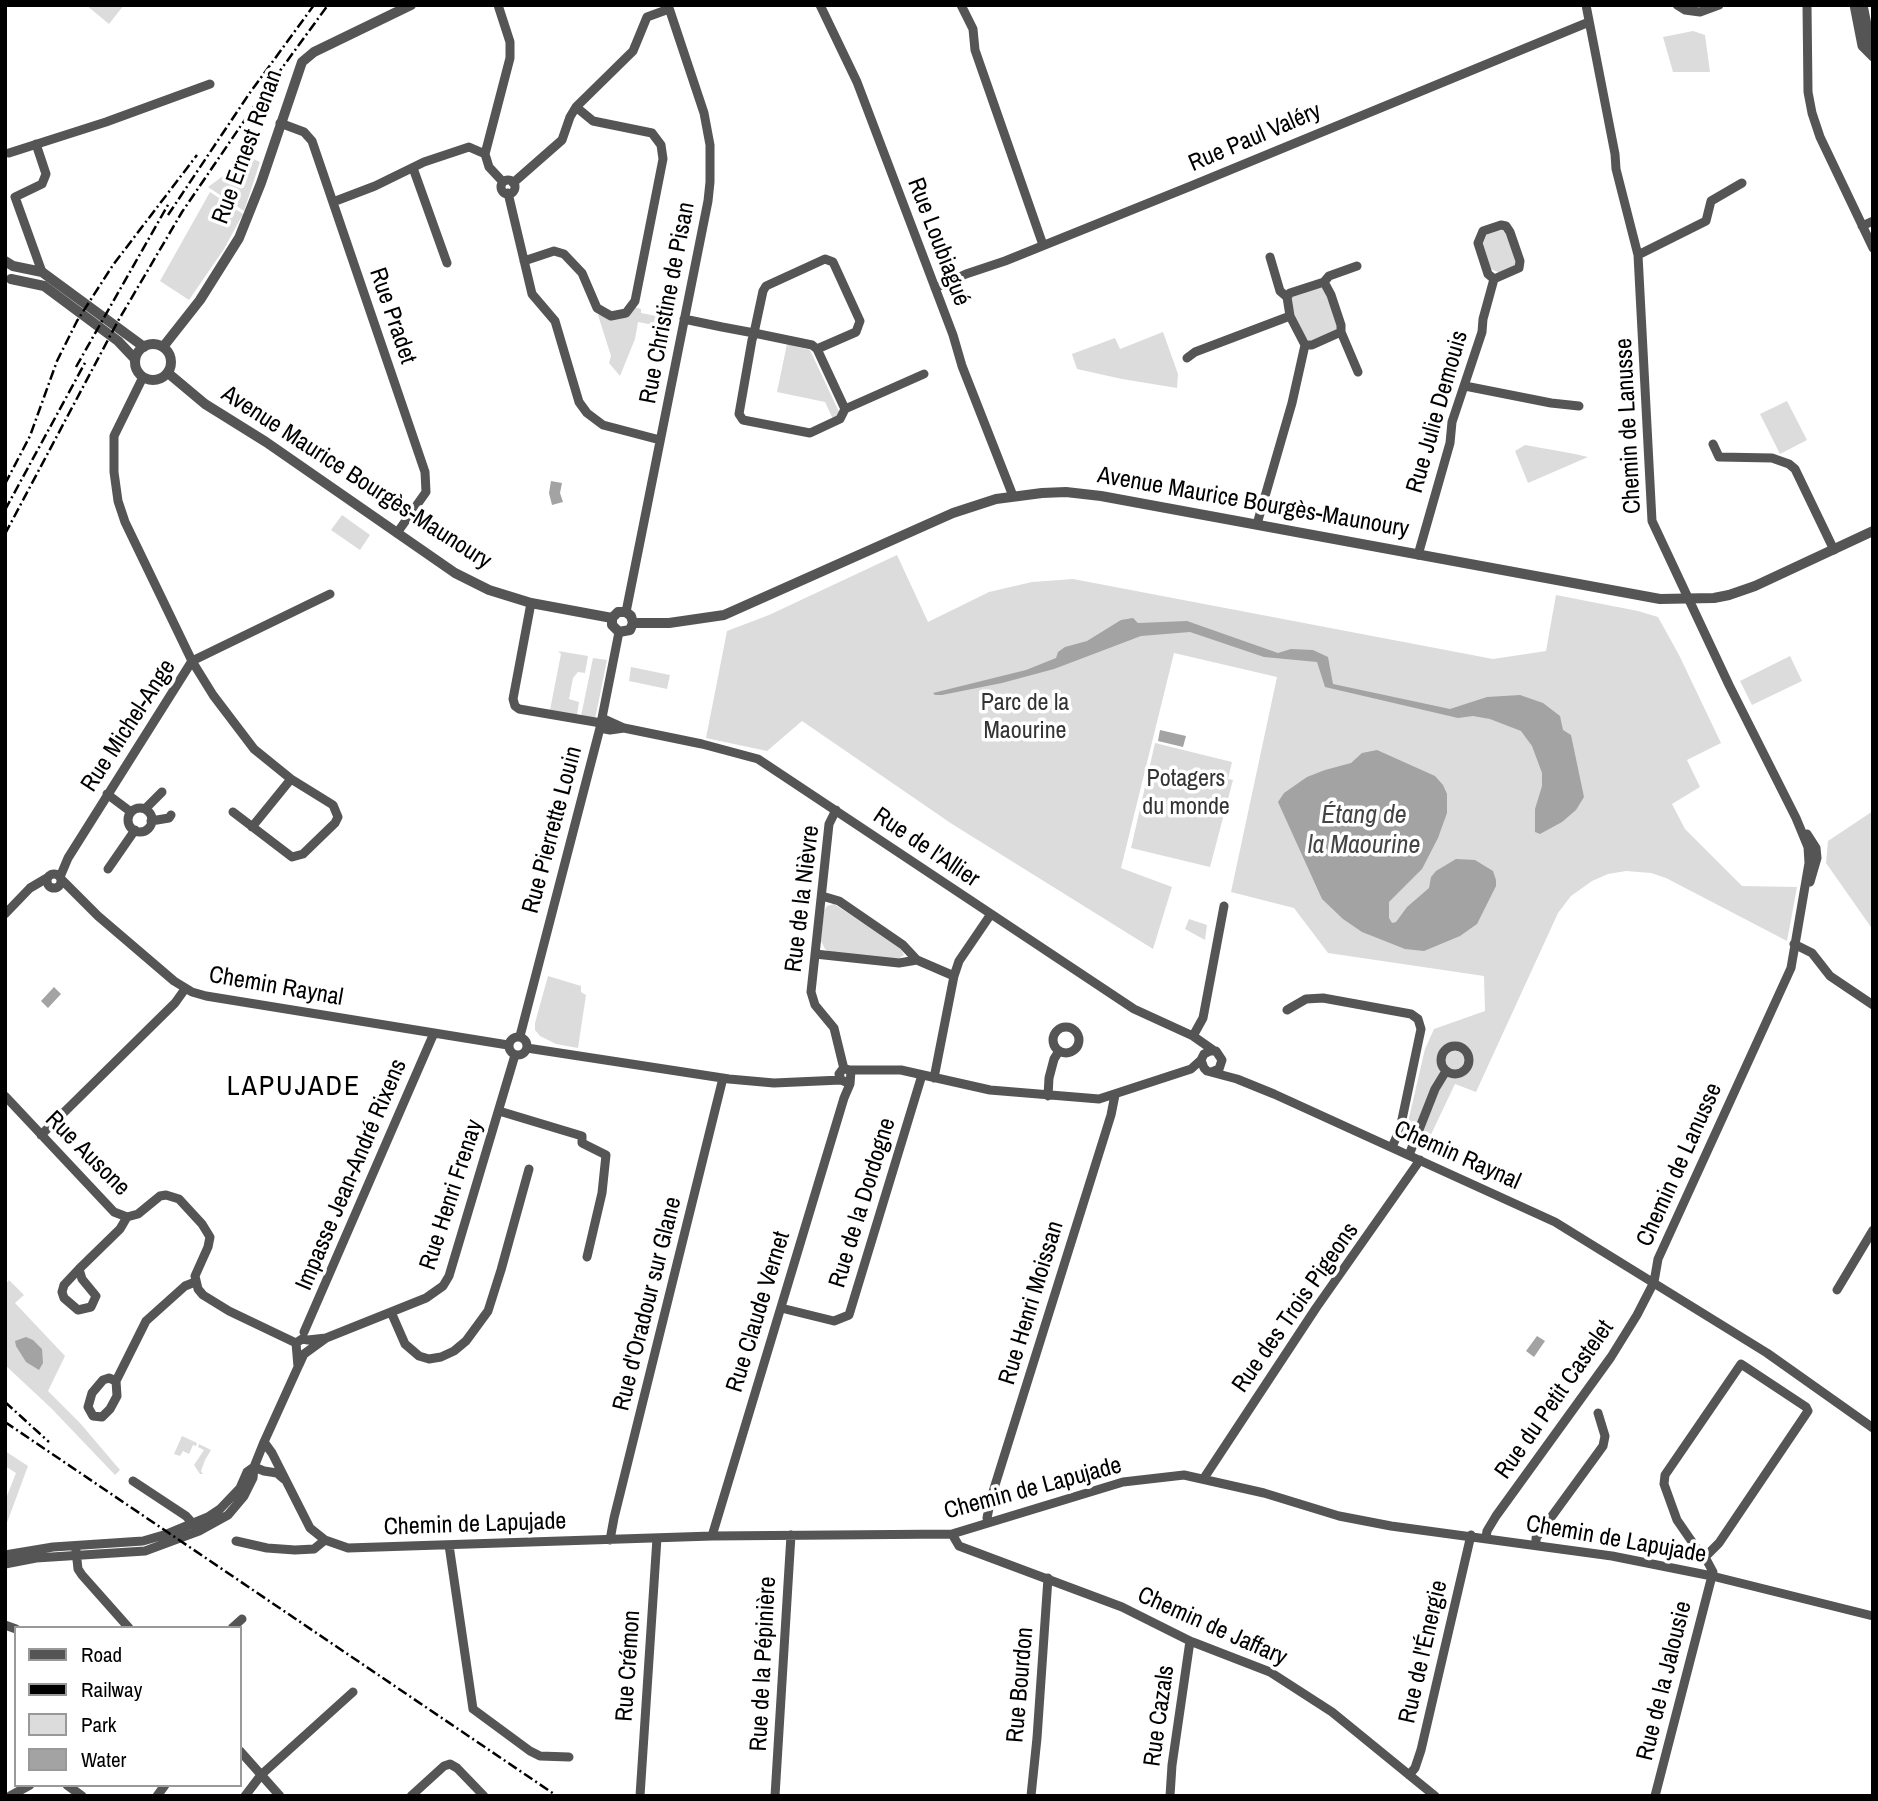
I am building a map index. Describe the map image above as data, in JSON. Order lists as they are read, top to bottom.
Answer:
{
  "streets": {
    "street": [
      "Rue Paul Valéry",
      "Rue Ernest Renan",
      "Rue Loubiagué",
      "Rue Christine de Pisan",
      "Rue Pradet",
      "Rue Julie Demouis",
      "Chemin de Lanusse",
      "Avenue Maurice Bourgès-Maunoury",
      "Rue Michel-Ange",
      "Rue Pierrette Louin",
      "Rue de l'Allier",
      "Rue de la Nièvre",
      "Chemin Raynal",
      "Rue Ausone",
      "Impasse Jean-André Rixens",
      "Rue Henri Frenay",
      "Rue de la Dordogne",
      "Rue Henri Moissan",
      "Rue d'Oradour sur Glane",
      "Rue des Trois Pigeons",
      "Rue Claude Vernet",
      "Rue du Petit Castelet",
      "Chemin de Lapujade",
      "Chemin de Jaffary",
      "Rue de l'Énergie",
      "Rue de la Pépinière",
      "Rue Crémon",
      "Rue de la Jalousie",
      "Rue Bourdon",
      "Rue Cazals"
    ]
  },
  "crossings": [
    ["Rue Paul Valéry", "Rue Loubiagué"],
    ["Rue Paul Valéry", "Chemin de Lanusse"],
    ["Rue Ernest Renan", "Rue Pradet"],
    ["Rue Ernest Renan", "Avenue Maurice Bourgès-Maunoury"],
    ["Rue Ernest Renan", "Rue Michel-Ange"],
    ["Rue Loubiagué", "Avenue Maurice Bourgès-Maunoury"],
    ["Rue Christine de Pisan", "Avenue Maurice Bourgès-Maunoury"],
    ["Rue Christine de Pisan", "Rue Pierrette Louin"],
    ["Rue Pradet", "Avenue Maurice Bourgès-Maunoury"],
    ["Rue Julie Demouis", "Avenue Maurice Bourgès-Maunoury"],
    ["Chemin de Lanusse", "Avenue Maurice Bourgès-Maunoury"],
    ["Chemin de Lanusse", "Chemin Raynal"],
    ["Chemin de Lanusse", "Rue du Petit Castelet"],
    ["Avenue Maurice Bourgès-Maunoury", "Rue Michel-Ange"],
    ["Avenue Maurice Bourgès-Maunoury", "Rue Pierrette Louin"],
    ["Avenue Maurice Bourgès-Maunoury", "Rue de l'Allier"],
    ["Rue Michel-Ange", "Chemin Raynal"],
    ["Rue Pierrette Louin", "Rue de l'Allier"],
    ["Rue Pierrette Louin", "Chemin Raynal"],
    ["Rue Pierrette Louin", "Rue Henri Frenay"],
    ["Rue de l'Allier", "Rue de la Nièvre"],
    ["Rue de l'Allier", "Chemin Raynal"],
    ["Rue de la Nièvre", "Chemin Raynal"],
    ["Rue de la Nièvre", "Rue Claude Vernet"],
    ["Chemin Raynal", "Impasse Jean-André Rixens"],
    ["Chemin Raynal", "Rue Henri Frenay"],
    ["Chemin Raynal", "Rue de la Dordogne"],
    ["Chemin Raynal", "Rue Henri Moissan"],
    ["Chemin Raynal", "Rue d'Oradour sur Glane"],
    ["Chemin Raynal", "Rue des Trois Pigeons"],
    ["Chemin Raynal", "Rue Claude Vernet"],
    ["Chemin Raynal", "Rue du Petit Castelet"],
    ["Impasse Jean-André Rixens", "Rue Henri Frenay"],
    ["Rue de la Dordogne", "Rue Claude Vernet"],
    ["Rue Henri Moissan", "Chemin de Lapujade"],
    ["Rue d'Oradour sur Glane", "Chemin de Lapujade"],
    ["Rue des Trois Pigeons", "Chemin de Lapujade"],
    ["Rue Claude Vernet", "Chemin de Lapujade"],
    ["Rue du Petit Castelet", "Chemin de Lapujade"],
    ["Chemin de Lapujade", "Chemin de Jaffary"],
    ["Chemin de Lapujade", "Rue de l'Énergie"],
    ["Chemin de Lapujade", "Rue de la Pépinière"],
    ["Chemin de Lapujade", "Rue Crémon"],
    ["Chemin de Lapujade", "Rue de la Jalousie"],
    ["Chemin de Jaffary", "Rue de l'Énergie"],
    ["Chemin de Jaffary", "Rue Bourdon"],
    ["Chemin de Jaffary", "Rue Cazals"]
  ],
  "districts": ["LAPUJADE"],
  "water": ["Étang de la Maourine"],
  "parks": ["Parc de la Maourine", "Potagers du monde"],
  "legend": [
    "Road",
    "Railway",
    "Park",
    "Water"
  ]
}
